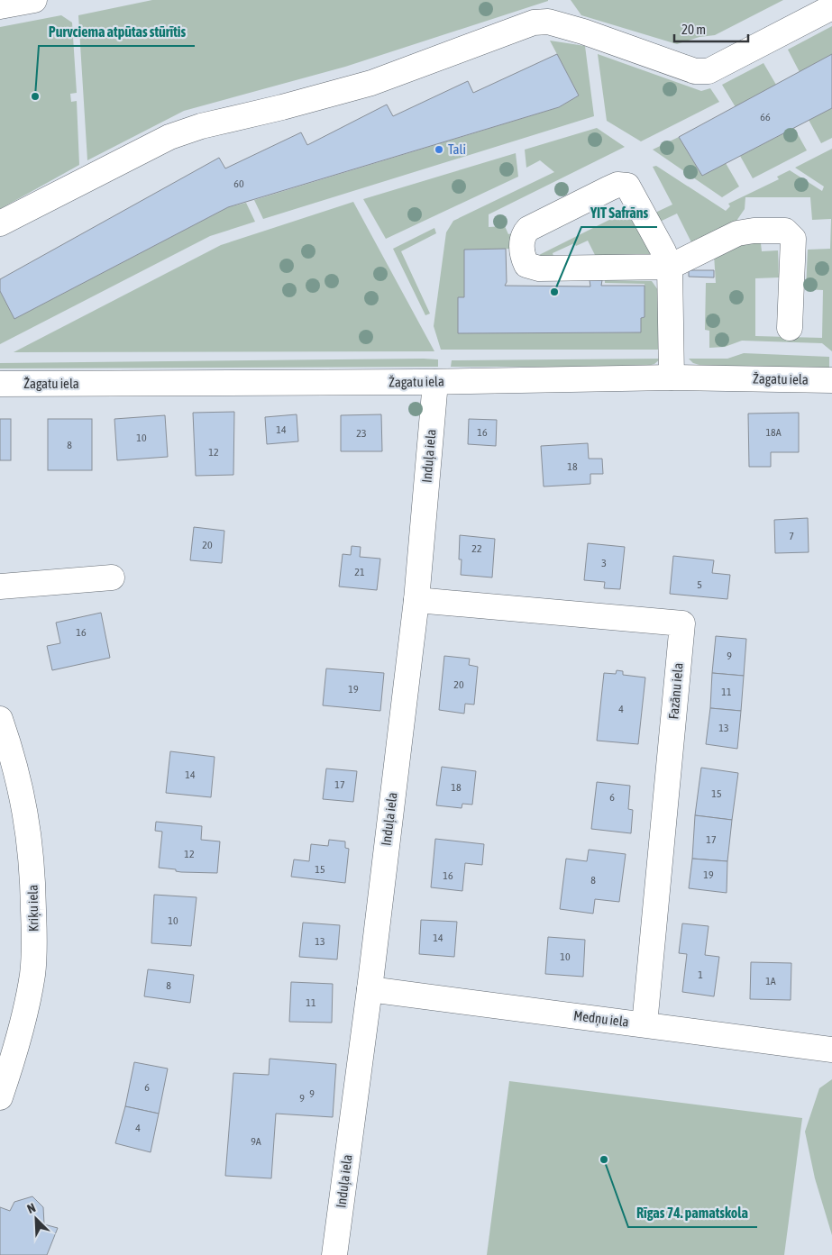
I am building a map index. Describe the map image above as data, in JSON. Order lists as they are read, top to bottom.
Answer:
{
  "streets": {
    "street": [
      "Žagatu iela",
      "Induļa iela",
      "Fazānu iela",
      "Kriķu iela",
      "Medņu iela"
    ]
  },
  "crossings": [
    ["Žagatu iela", "Induļa iela"],
    ["Induļa iela", "Fazānu iela"],
    ["Induļa iela", "Medņu iela"],
    ["Fazānu iela", "Medņu iela"]
  ],
  "places": [
    "Purvciema atpūtas stūrītis",
    "Tali",
    "YIT Safrāns",
    "Rīgas 74. pamatskola"
  ],
  "house_numbers": [
    "66",
    "60",
    "14",
    "16",
    "18A",
    "23",
    "10",
    "8",
    "12",
    "18",
    "7",
    "20",
    "22",
    "3",
    "21",
    "5",
    "16",
    "9",
    "20",
    "19",
    "11",
    "4",
    "13",
    "14",
    "17",
    "18",
    "15",
    "6",
    "17",
    "12",
    "15",
    "19",
    "16",
    "8",
    "10",
    "14",
    "13",
    "10",
    "1",
    "1A",
    "8",
    "11",
    "6",
    "9",
    "9",
    "4",
    "9A"
  ],
  "scale_bar": "20 m",
  "north": "top left"
}
